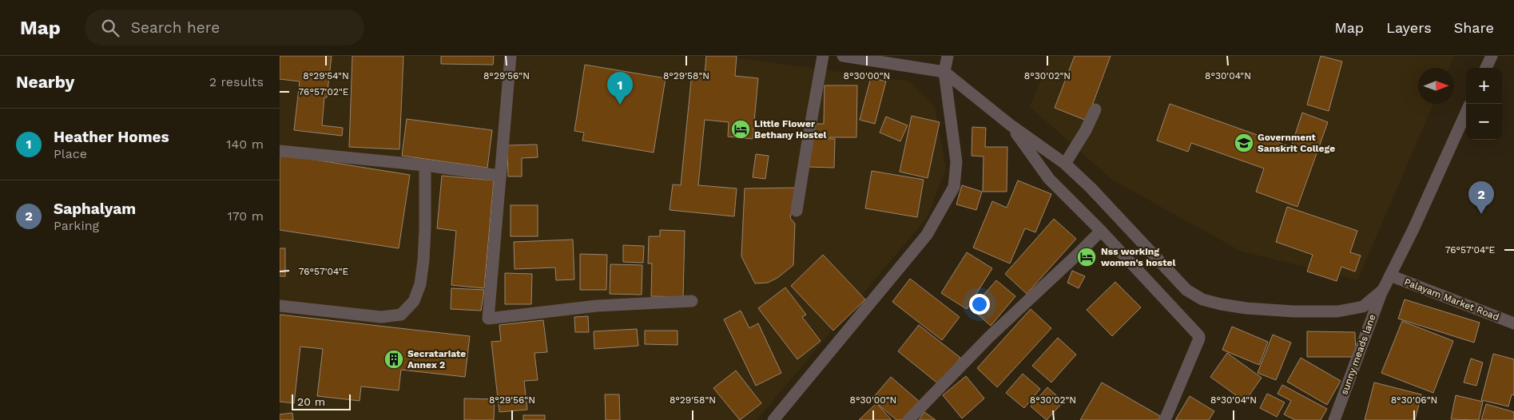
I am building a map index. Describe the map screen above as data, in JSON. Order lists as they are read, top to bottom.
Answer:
{
  "streets": {
    "street": ["Palayam Market Road", "sunny meads lane"]
  },
  "places": {
    "hotel": ["Little Flower Bethany Hostel", "Nss working women's hostel"],
    "school or university": ["Government Sanskrit College"],
    "building": ["Secratariate Annex 2"]
  },
  "scale_bar": "20 m",
  "north": "right",
  "page": {
    "header": "Map",
    "search": "Search here",
    "nav": ["Map", "Layers", "Share"],
    "heading": ["Nearby", "2 results"],
    "map_buttons": ["+", "−"],
    "pins": ["1", "2"],
    "list": [
      {
        "mark": "1",
        "name": "Heather Homes",
        "note": "Place",
        "value": "140 m"
      },
      {
        "mark": "2",
        "name": "Saphalyam",
        "note": "Parking",
        "value": "170 m"
      }
    ],
    "scale": "20 m"
  },
  "coordinates": [
    "8°29'54\"N",
    "8°29'56\"N",
    "8°29'58\"N",
    "8°30'00\"N",
    "8°30'02\"N",
    "8°30'04\"N",
    "76°57'02\"E",
    "76°57'04\"E",
    "8°30'06\"N"
  ]
}
